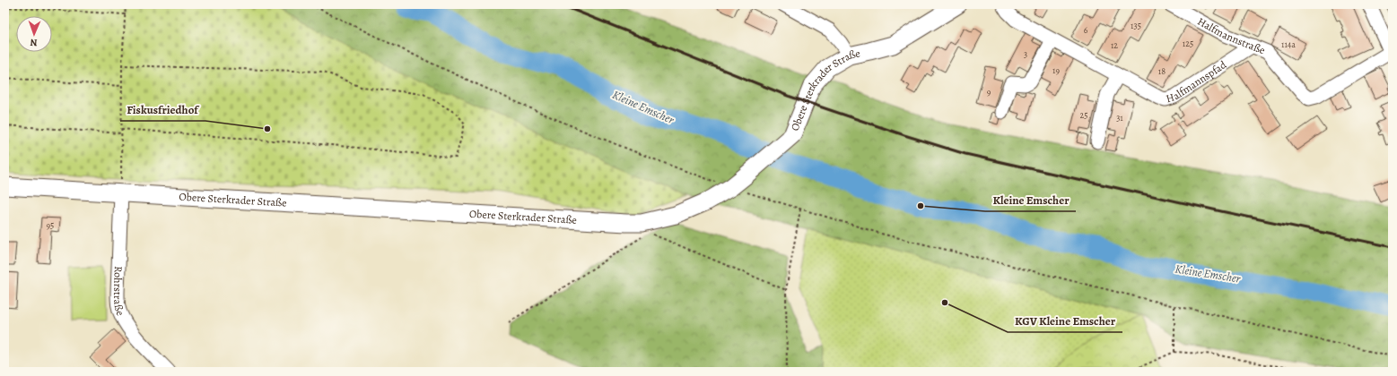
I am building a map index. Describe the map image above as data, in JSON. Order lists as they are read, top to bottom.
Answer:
{
  "streets": {
    "street": [
      "Halfmannstraße",
      "Halfmannspfad",
      "Obere Sterkrader Straße",
      "Rohrstraße"
    ]
  },
  "crossings": [
    ["Halfmannstraße", "Halfmannspfad"],
    ["Obere Sterkrader Straße", "Rohrstraße"]
  ],
  "water": ["Kleine Emscher"],
  "places": ["Fiskusfriedhof", "Kleine Emscher", "KGV Kleine Emscher"],
  "house_numbers": [
    "135",
    "6",
    "125",
    "114a",
    "12",
    "3",
    "19",
    "18",
    "9",
    "25",
    "31",
    "95"
  ],
  "north": "bottom"
}
